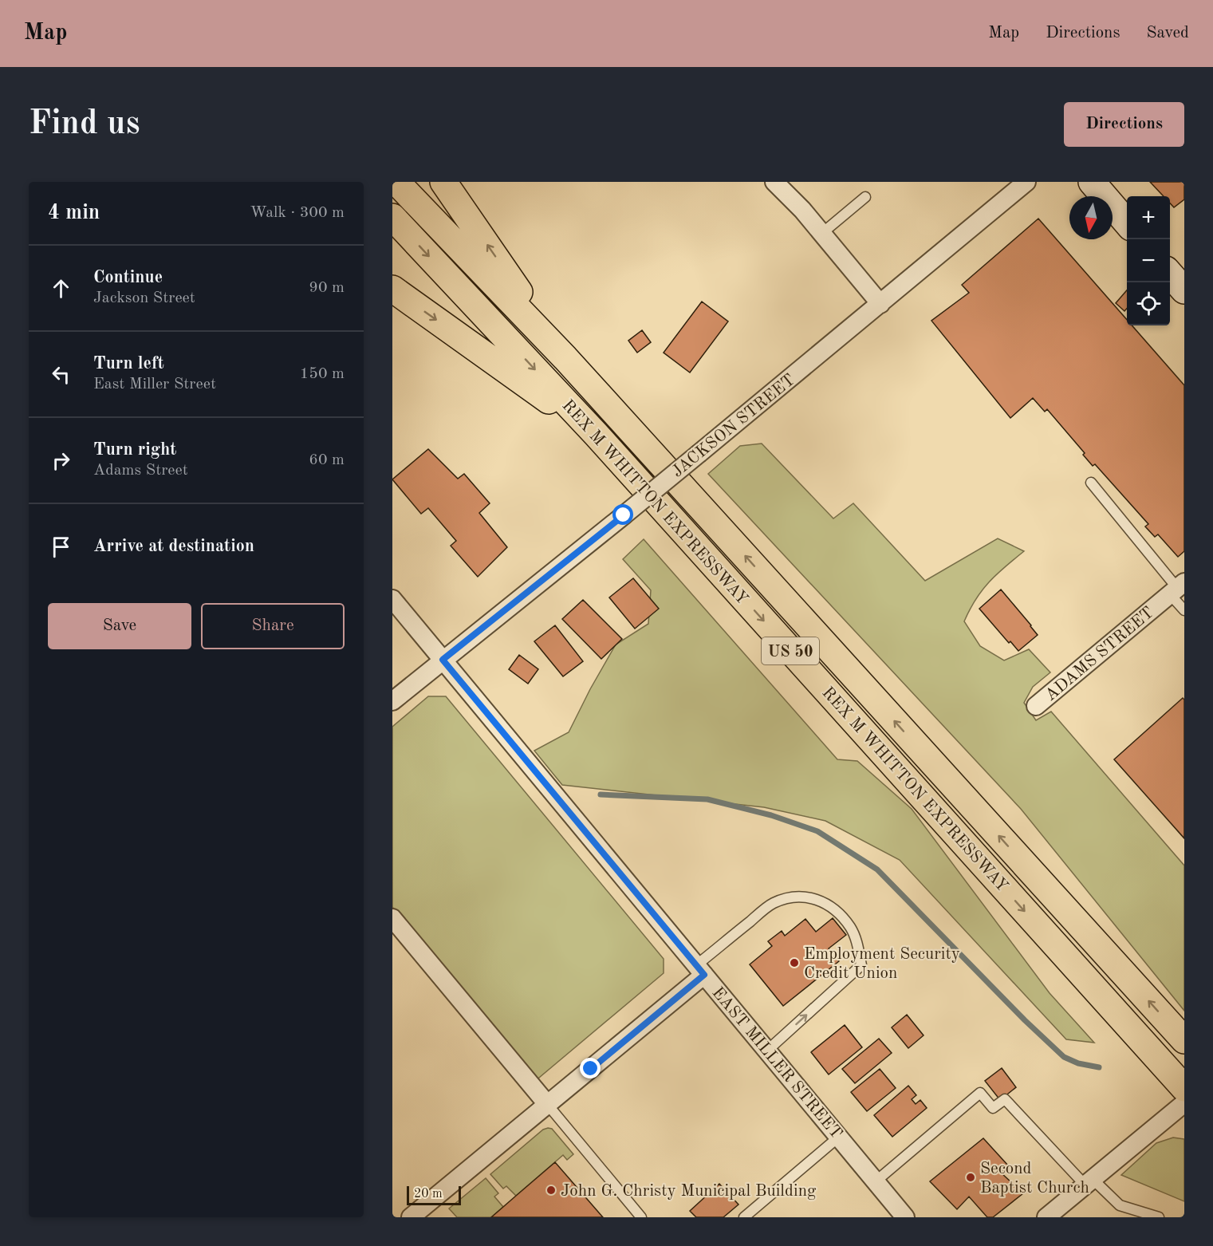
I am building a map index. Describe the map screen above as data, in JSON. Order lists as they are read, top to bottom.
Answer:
{
  "streets": {
    "highway": ["REX M WHITTON EXPRESSWAY", "US 50"],
    "street": ["JACKSON STREET", "ADAMS STREET", "EAST MILLER STREET"]
  },
  "crossings": [
    ["JACKSON STREET", "EAST MILLER STREET"]
  ],
  "places": ["Employment Security Credit Union", "Second Baptist Church", "John G. Christy Municipal Building"],
  "scale_bar": "20 m",
  "north": "bottom",
  "page": {
    "header": "Map",
    "nav": ["Map", "Directions", "Saved"],
    "buttons": [
      "Directions",
      ["Save", "Share"]
    ],
    "title": "Find us",
    "heading": ["4 min", "Walk · 300 m"],
    "map_buttons": ["+", "−"],
    "list": [
      ["Continue", "Jackson Street", "90 m"],
      ["Turn left", "East Miller Street", "150 m"],
      ["Turn right", "Adams Street", "60 m"],
      "Arrive at destination"
    ],
    "scale": "20 m"
  }
}
